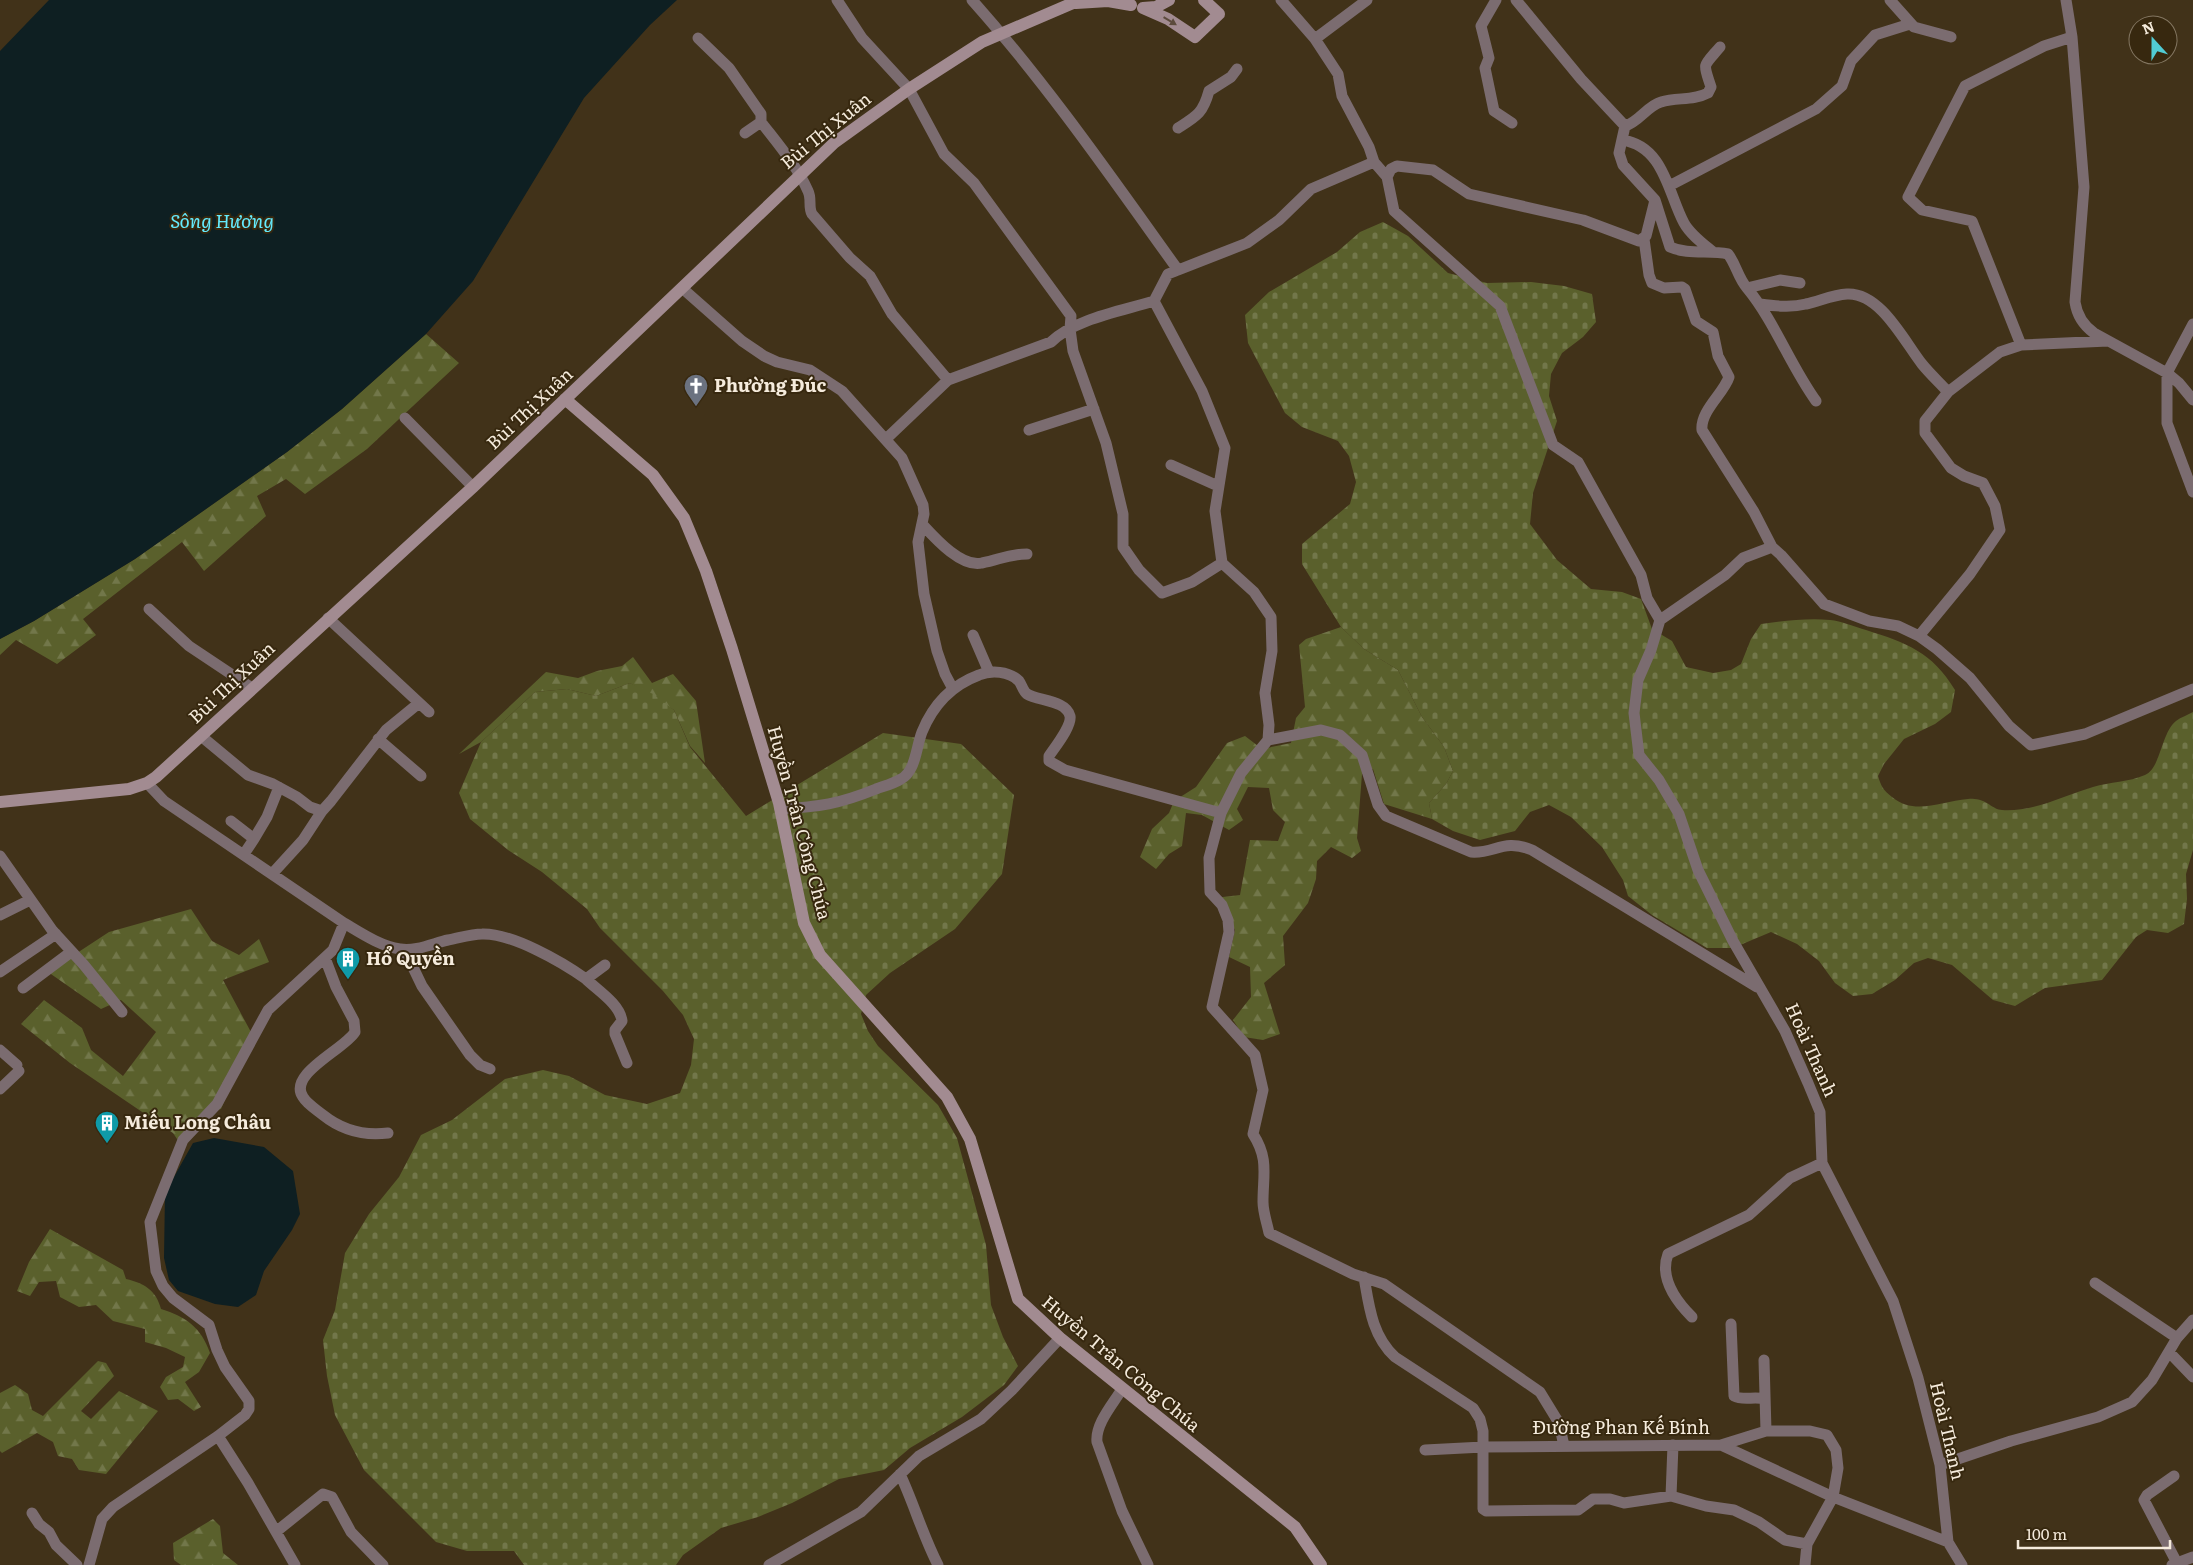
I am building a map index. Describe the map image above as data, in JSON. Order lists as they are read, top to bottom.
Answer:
{
  "streets": {
    "street": [
      "Bùi Thị Xuân",
      "Huyền Trân Công Chúa",
      "Hoài Thanh",
      "Đường Phan Kế Bính"
    ]
  },
  "crossings": [
    ["Bùi Thị Xuân", "Huyền Trân Công Chúa"],
    ["Hoài Thanh", "Đường Phan Kế Bính"]
  ],
  "water": ["Sông Hương"],
  "places": {
    "church": ["Phường Đúc"],
    "building": ["Hổ Quyền", "Miếu Long Châu"]
  },
  "scale_bar": "100 m",
  "north": "top"
}
